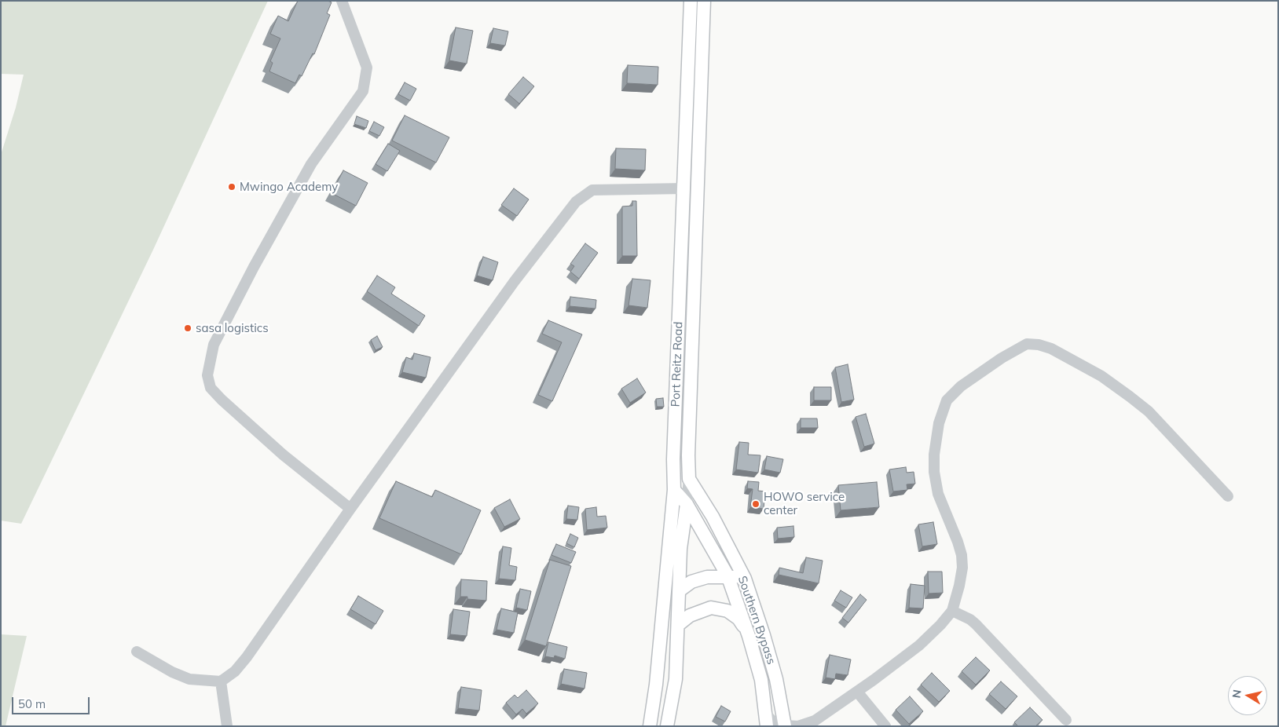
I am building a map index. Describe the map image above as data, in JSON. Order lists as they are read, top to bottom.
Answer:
{
  "streets": {
    "main road": ["Port Reitz Road", "Southern Bypass"]
  },
  "crossings": [
    ["Port Reitz Road", "Southern Bypass"]
  ],
  "places": ["Mwingo Academy", "sasa logistics", "HOWO service center"],
  "scale_bar": "50 m",
  "north": "left"
}
